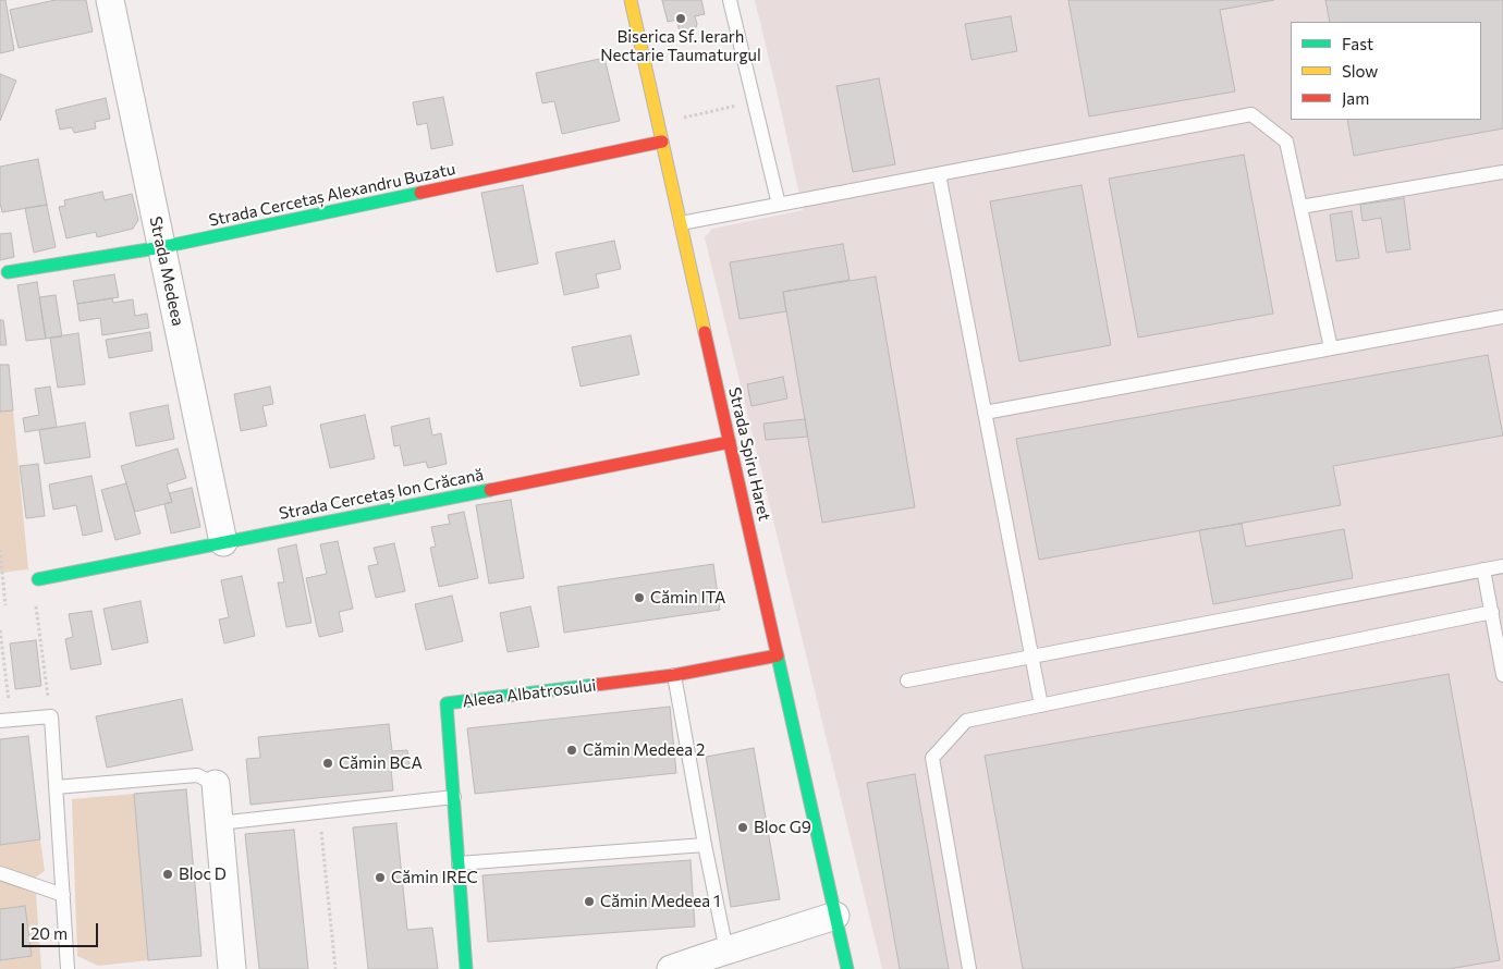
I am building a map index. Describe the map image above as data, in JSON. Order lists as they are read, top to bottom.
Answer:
{
  "streets": {
    "street": [
      "Strada Cercetaș Alexandru Buzatu",
      "Strada Medeea",
      "Strada Spiru Haret",
      "Strada Cercetaș Ion Crăcană",
      "Aleea Albatrosului"
    ]
  },
  "crossings": [
    ["Strada Cercetaș Alexandru Buzatu", "Strada Medeea"],
    ["Strada Cercetaș Alexandru Buzatu", "Strada Spiru Haret"],
    ["Strada Medeea", "Strada Cercetaș Ion Crăcană"],
    ["Strada Spiru Haret", "Strada Cercetaș Ion Crăcană"],
    ["Strada Spiru Haret", "Aleea Albatrosului"]
  ],
  "places": [
    "Biserica Sf. Ierarh Nectarie Taumaturgul",
    "Cămin ITA",
    "Cămin Medeea 2",
    "Cămin BCA",
    "Bloc G9",
    "Bloc D",
    "Cămin IREC",
    "Cămin Medeea 1"
  ],
  "legend": ["Fast", "Slow", "Jam"],
  "scale_bar": "20 m"
}
